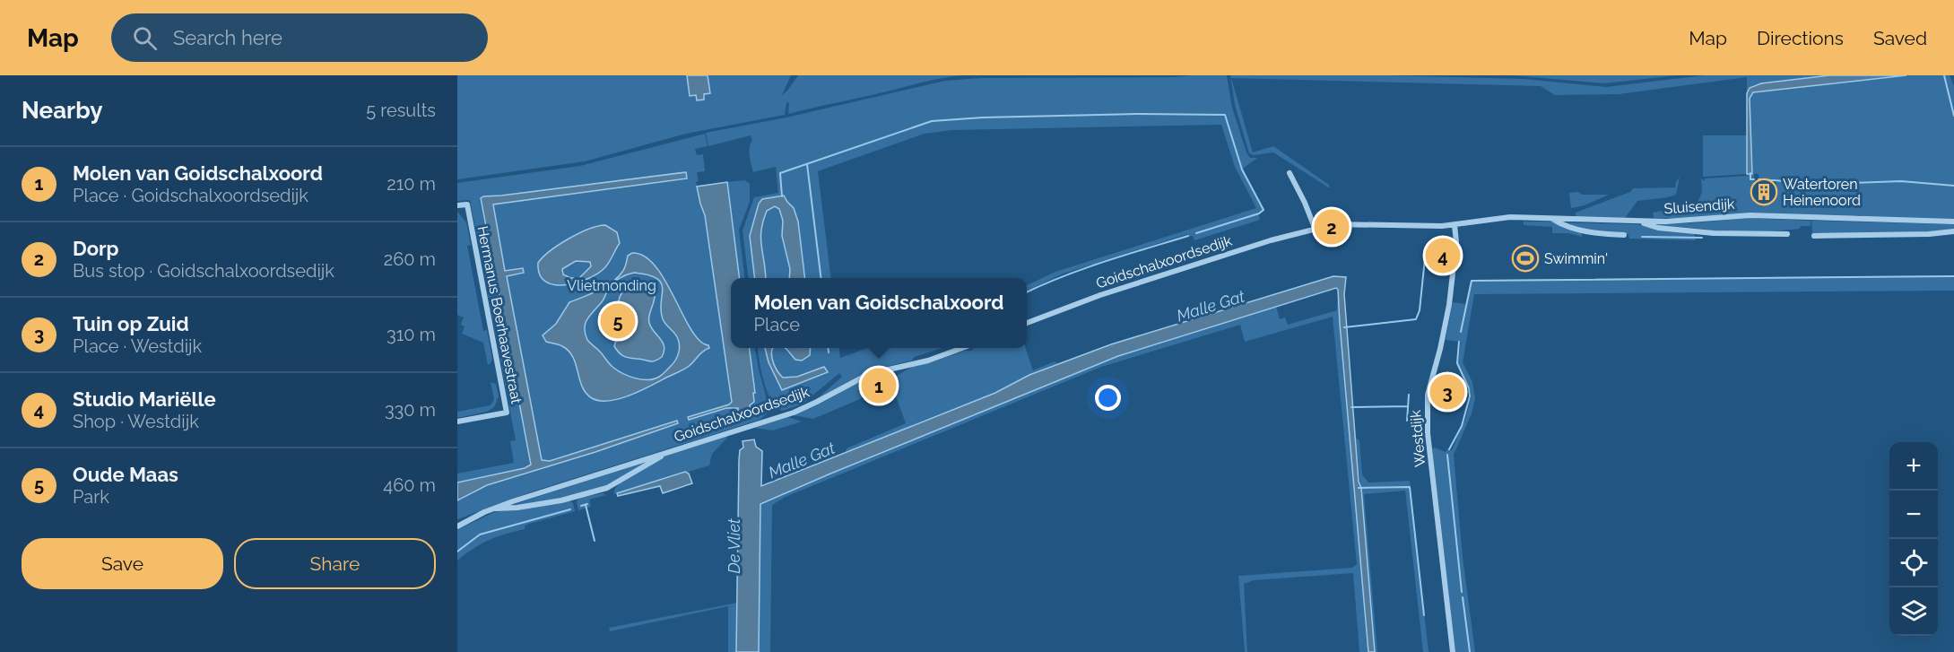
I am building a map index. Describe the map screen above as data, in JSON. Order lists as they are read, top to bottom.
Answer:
{
  "streets": {
    "street": [
      "Sluisendijk",
      "Goidschalxoordsedijk",
      "Hermanus Boerhaavestraat",
      "Westdijk"
    ]
  },
  "crossings": [
    ["Sluisendijk", "Goidschalxoordsedijk"],
    ["Sluisendijk", "Westdijk"],
    ["Goidschalxoordsedijk", "Westdijk"]
  ],
  "water": ["Malle Gat", "De Vliet"],
  "parks": ["Vlietmonding"],
  "places": {
    "building": ["Watertoren Heinenoord"],
    "sports": ["Swimmin'"]
  },
  "page": {
    "header": "Map",
    "search": "Search here",
    "nav": ["Map", "Directions", "Saved"],
    "heading": ["Nearby", "5 results"],
    "list": [
      {
        "mark": "1",
        "name": "Molen van Goidschalxoord",
        "note": "Place · Goidschalxoordsedijk",
        "value": "210 m"
      },
      {
        "mark": "2",
        "name": "Dorp",
        "note": "Bus stop · Goidschalxoordsedijk",
        "value": "260 m"
      },
      {
        "mark": "3",
        "name": "Tuin op Zuid",
        "note": "Place · Westdijk",
        "value": "310 m"
      },
      {
        "mark": "4",
        "name": "Studio Mariëlle",
        "note": "Shop · Westdijk",
        "value": "330 m"
      },
      {
        "mark": "5",
        "name": "Oude Maas",
        "note": "Park",
        "value": "460 m"
      }
    ],
    "pins": [
      "2",
      "4",
      "5",
      "1",
      "3"
    ],
    "popup": ["Molen van Goidschalxoord", "Place"],
    "map_buttons": ["+", "−"],
    "buttons": ["Save", "Share"]
  }
}
